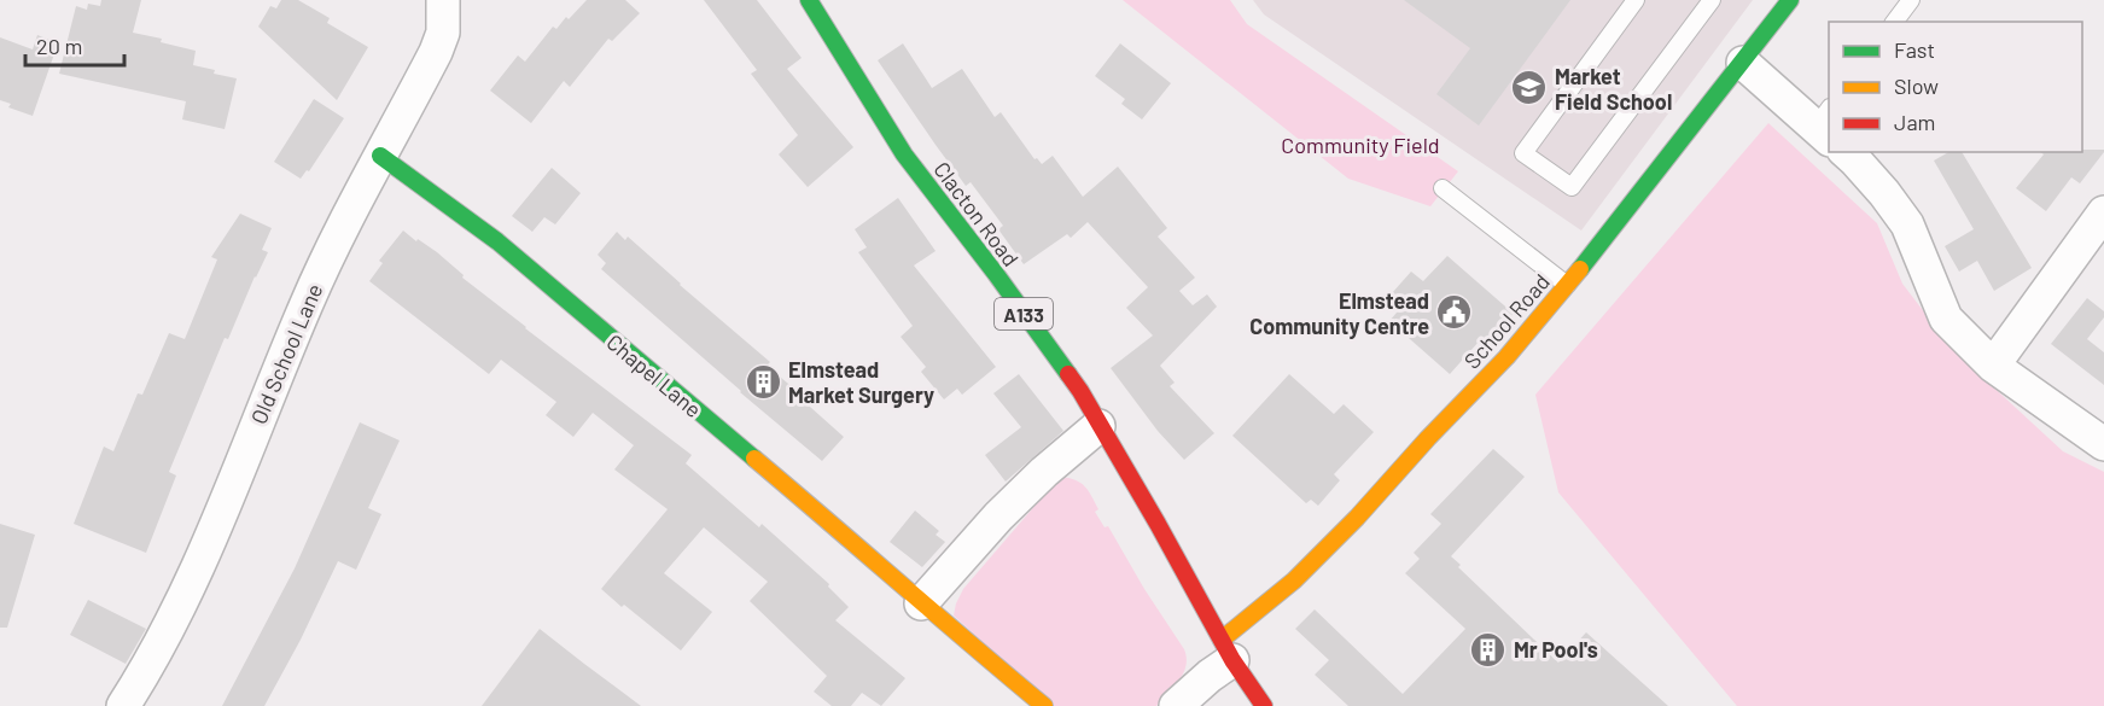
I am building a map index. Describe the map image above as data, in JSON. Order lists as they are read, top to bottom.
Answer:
{
  "streets": {
    "street": [
      "Clacton Road",
      "A133",
      "School Road",
      "Old School Lane",
      "Chapel Lane"
    ]
  },
  "crossings": [
    ["Clacton Road", "A133"],
    ["Clacton Road", "School Road"],
    ["A133", "School Road"],
    ["Old School Lane", "Chapel Lane"]
  ],
  "parks": ["Community Field"],
  "places": {
    "school or university": ["Market Field School"],
    "public building": ["Elmstead Community Centre"],
    "building": ["Elmstead Market Surgery", "Mr Pool's"]
  },
  "legend": ["Fast", "Slow", "Jam"],
  "scale_bar": "20 m"
}
